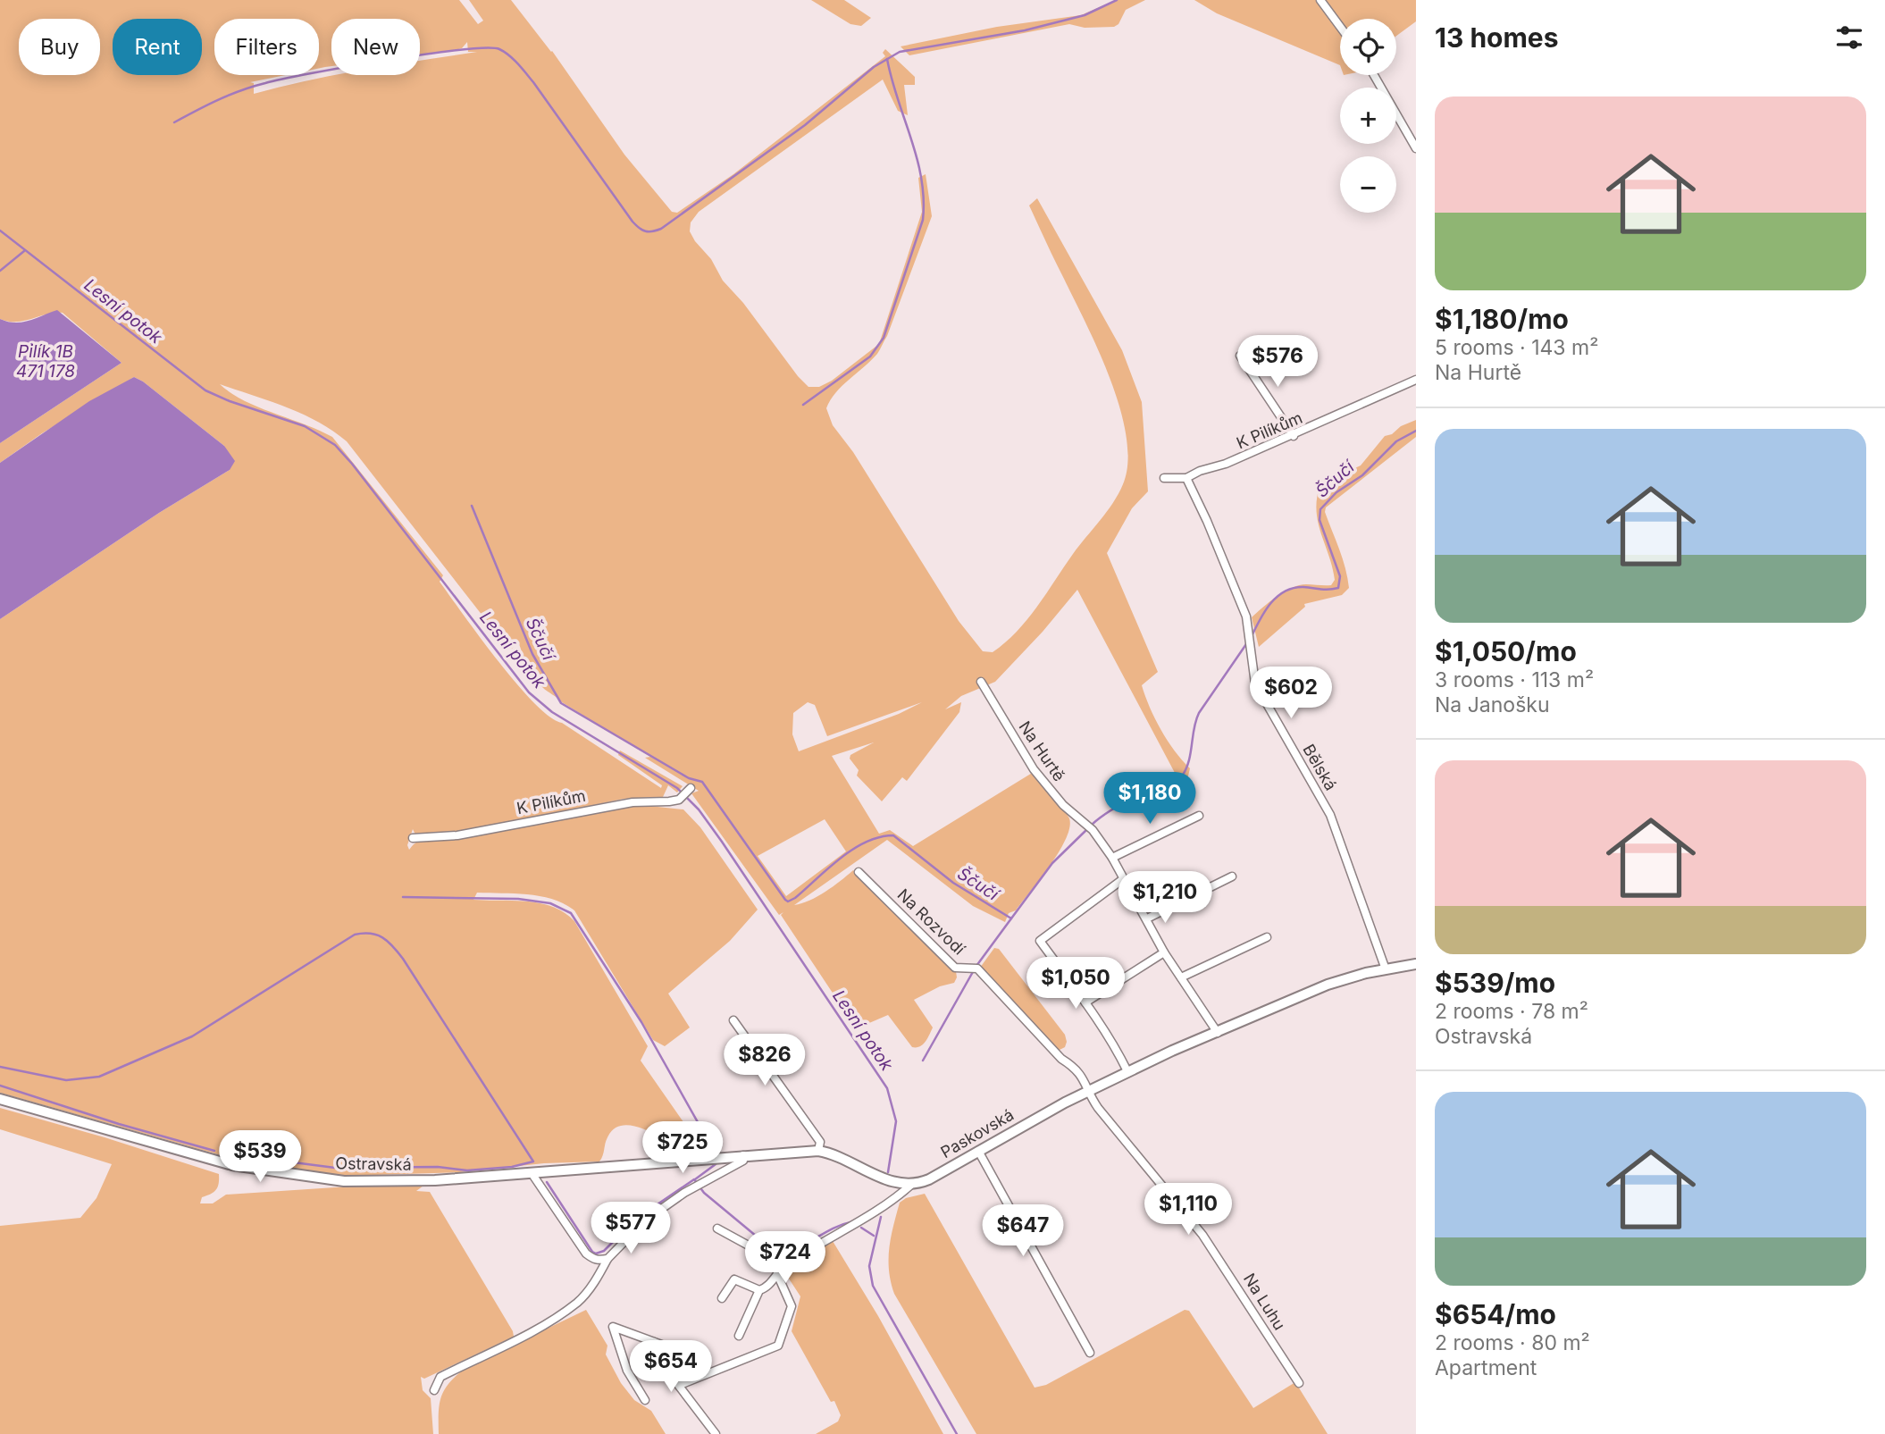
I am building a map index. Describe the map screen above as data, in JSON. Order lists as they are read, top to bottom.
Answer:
{
  "streets": {
    "street": [
      "K Pilíkům",
      "Na Hurtě",
      "Bělská",
      "Na Rozvodí",
      "Paskovská",
      "Ostravská",
      "Na Luhu"
    ]
  },
  "crossings": [
    ["K Pilíkům", "Bělská"],
    ["Na Hurtě", "Paskovská"],
    ["Bělská", "Paskovská"],
    ["Na Rozvodí", "Paskovská"],
    ["Na Rozvodí", "Na Luhu"],
    ["Paskovská", "Ostravská"],
    ["Paskovská", "Na Luhu"]
  ],
  "water": ["Lesní potok", "Pilík 1B 471 178", "Ščučí"],
  "page": {
    "heading": "13 homes",
    "map_buttons": ["+", "−"],
    "chip": [
      "Buy",
      "Rent",
      "Filters",
      "New"
    ],
    "list": [
      {
        "name": "$1,180/mo",
        "note": "5 rooms · 143 m² · Na Hurtě"
      },
      {
        "name": "$1,050/mo",
        "note": "3 rooms · 113 m² · Na Janošku"
      },
      {
        "name": "$539/mo",
        "note": "2 rooms · 78 m² · Ostravská"
      },
      {
        "name": "$654/mo",
        "note": "2 rooms · 80 m² · Apartment"
      }
    ],
    "price": [
      "$576",
      "$602",
      "$1,180",
      "$1,210",
      "$1,050",
      "$826",
      "$725",
      "$539",
      "$1,110",
      "$577",
      "$647",
      "$724",
      "$654"
    ]
  }
}
